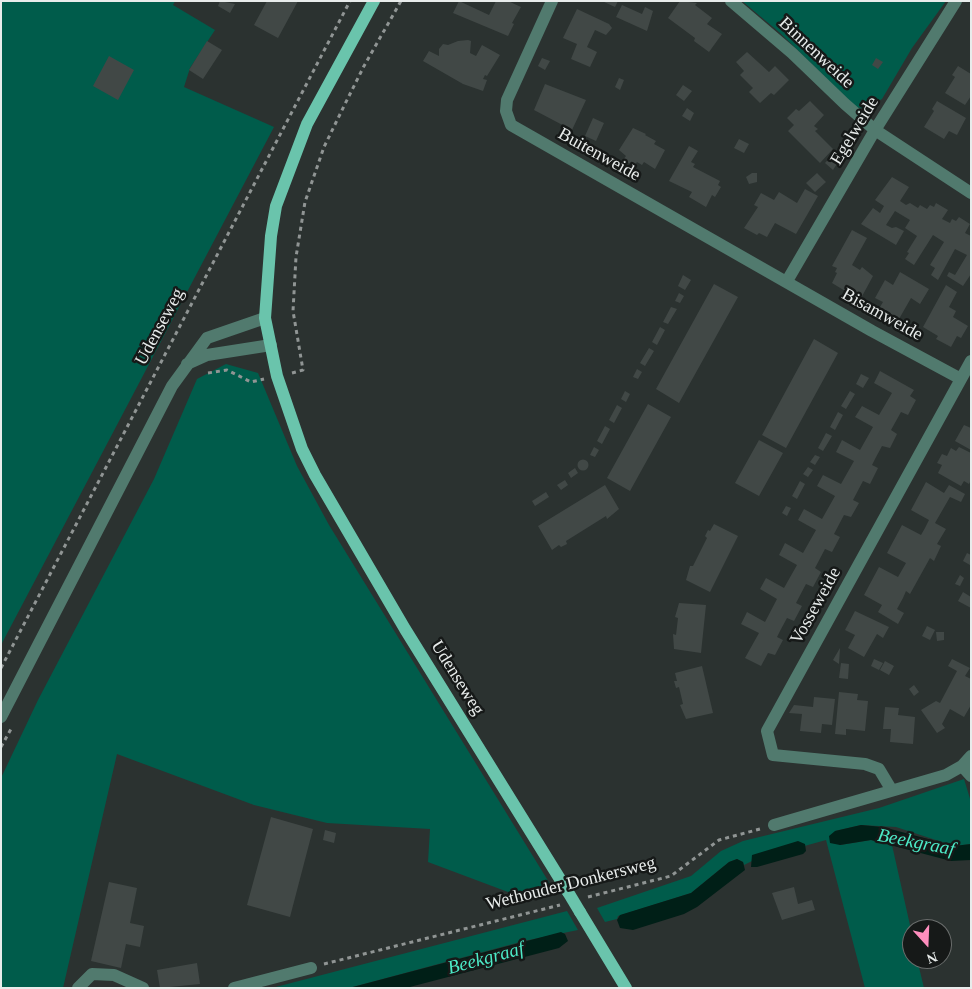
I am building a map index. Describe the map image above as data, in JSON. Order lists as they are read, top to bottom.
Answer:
{
  "streets": {
    "main road": ["Udenseweg"],
    "street": [
      "Binnenweide",
      "Egelweide",
      "Buitenweide",
      "Bisamweide",
      "Vosseweide"
    ],
    "path": ["Wethouder Donkersweg"]
  },
  "crossings": [
    ["Binnenweide", "Egelweide"],
    ["Egelweide", "Buitenweide"],
    ["Egelweide", "Bisamweide"],
    ["Buitenweide", "Bisamweide"],
    ["Bisamweide", "Vosseweide"],
    ["Udenseweg", "Wethouder Donkersweg"]
  ],
  "water": ["Beekgraaf"],
  "north": "bottom"
}
